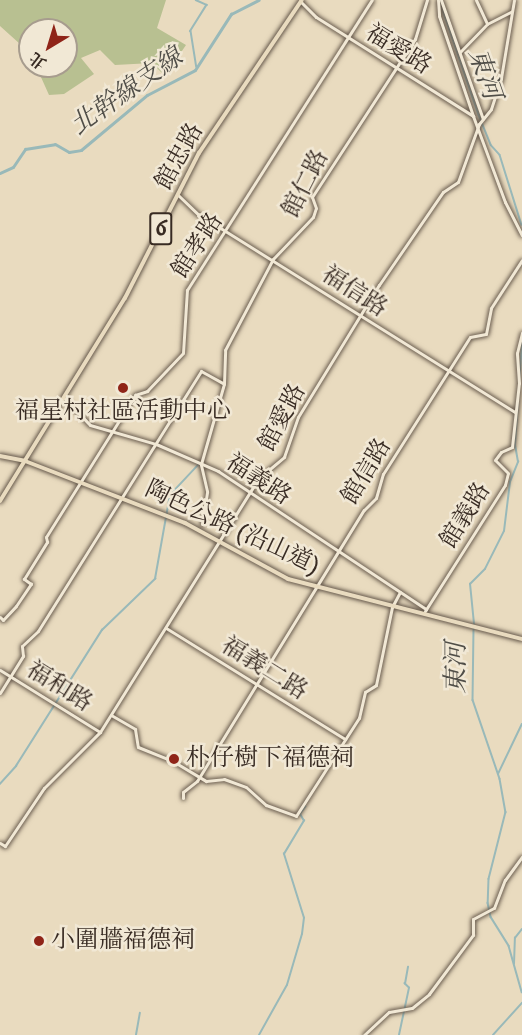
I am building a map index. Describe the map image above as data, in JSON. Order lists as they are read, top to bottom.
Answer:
{
  "streets": {
    "main road": ["館忠路", "6", "陶色公路 (沿山道)"],
    "street": [
      "福愛路",
      "館仁路",
      "館孝路",
      "福信路",
      "館愛路",
      "館信路",
      "福義路",
      "館義路",
      "福義二路",
      "福和路"
    ]
  },
  "crossings": [
    ["福愛路", "館忠路"],
    ["福愛路", "館仁路"],
    ["福愛路", "館孝路"],
    ["福愛路", "館愛路"],
    ["館忠路", "6"],
    ["館忠路", "福信路"],
    ["館忠路", "福義路"],
    ["館忠路", "陶色公路 (沿山道)"],
    ["館仁路", "福信路"],
    ["館仁路", "福義路"],
    ["6", "陶色公路 (沿山道)"],
    ["館孝路", "福信路"],
    ["館孝路", "福義路"],
    ["館孝路", "陶色公路 (沿山道)"],
    ["福信路", "館愛路"],
    ["福信路", "館信路"],
    ["福信路", "館義路"],
    ["館愛路", "福義路"],
    ["館愛路", "陶色公路 (沿山道)"],
    ["館愛路", "福義二路"],
    ["館愛路", "福和路"],
    ["館信路", "福義路"],
    ["館信路", "陶色公路 (沿山道)"],
    ["館信路", "福義二路"],
    ["福義路", "館義路"],
    ["館義路", "陶色公路 (沿山道)"]
  ],
  "water": ["東河", "北幹線支線"],
  "places": ["福星村社區活動中心", "朴仔樹下福德祠", "小圍牆福德祠"],
  "north": "bottom left"
}
